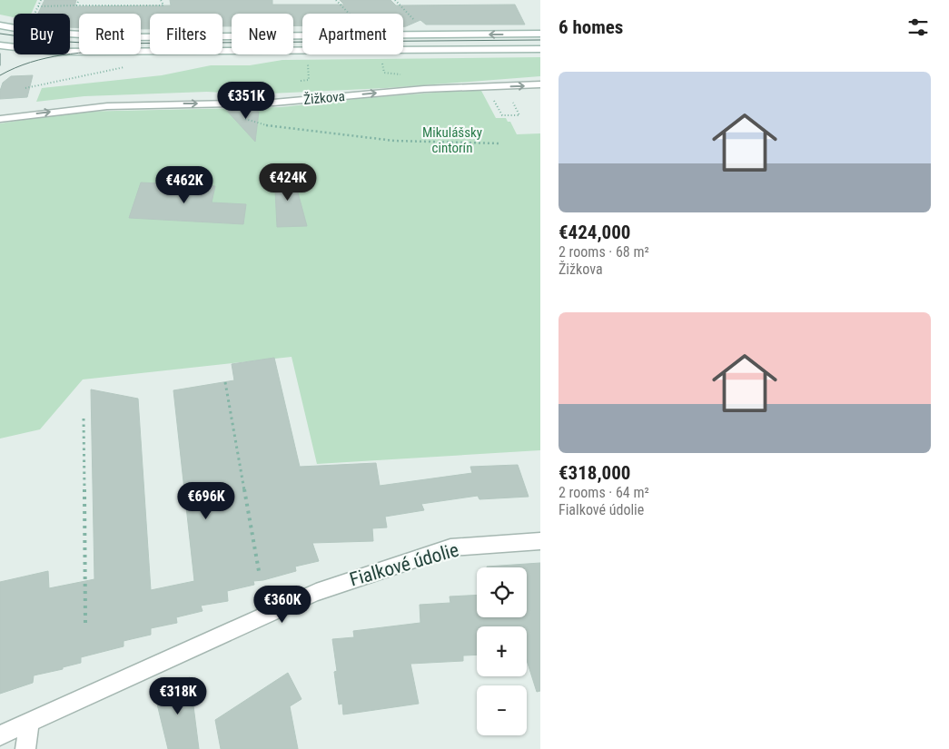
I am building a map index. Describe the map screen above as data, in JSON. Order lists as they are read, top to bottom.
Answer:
{
  "streets": {
    "main road": ["Žižkova", "Fialkové údolie"]
  },
  "parks": ["Mikulášsky cintorín"],
  "page": {
    "heading": "6 homes",
    "chip": [
      "Buy",
      "Rent",
      "Filters",
      "New",
      "Apartment"
    ],
    "list": [
      {
        "name": "€424,000",
        "note": "2 rooms · 68 m² · Žižkova"
      },
      {
        "name": "€318,000",
        "note": "2 rooms · 64 m² · Fialkové údolie"
      }
    ],
    "price": [
      "€351K",
      "€424K",
      "€462K",
      "€696K",
      "€360K",
      "€318K"
    ],
    "map_buttons": ["+", "−"]
  }
}
